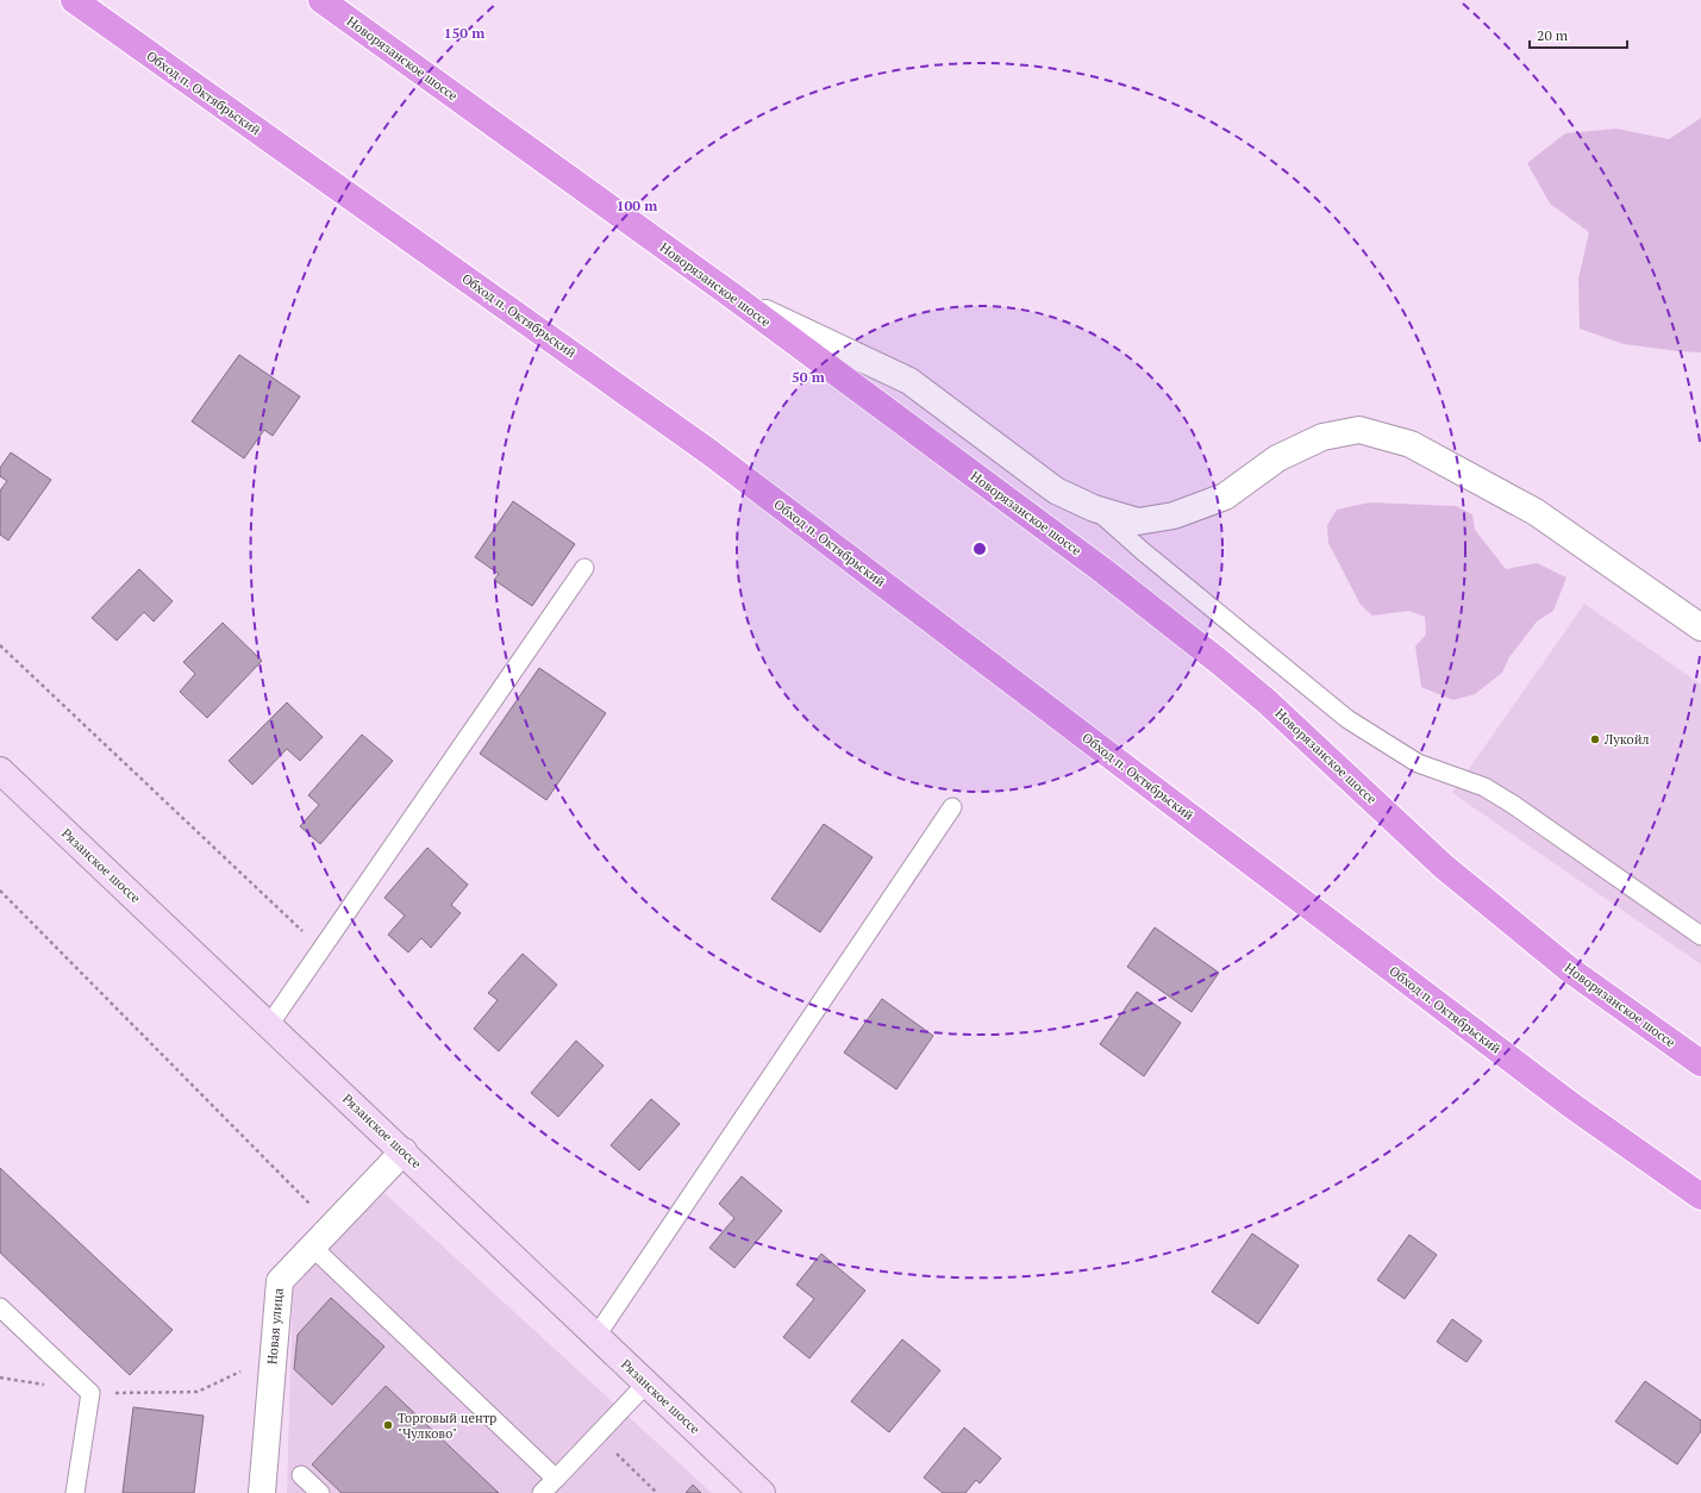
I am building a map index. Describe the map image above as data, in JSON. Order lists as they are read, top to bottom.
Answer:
{
  "streets": {
    "highway": ["Новорязанское шоссе", "Обход п. Октябрьский"],
    "main road": ["Рязанское шоссе"],
    "street": ["Новая улица"]
  },
  "crossings": [
    ["Рязанское шоссе", "Новая улица"]
  ],
  "places": ["Лукойл", "Торговый центр \"Чулково\""],
  "scale_bar": "20 m",
  "rings": ["150 m", "100 m", "50 m"]
}
